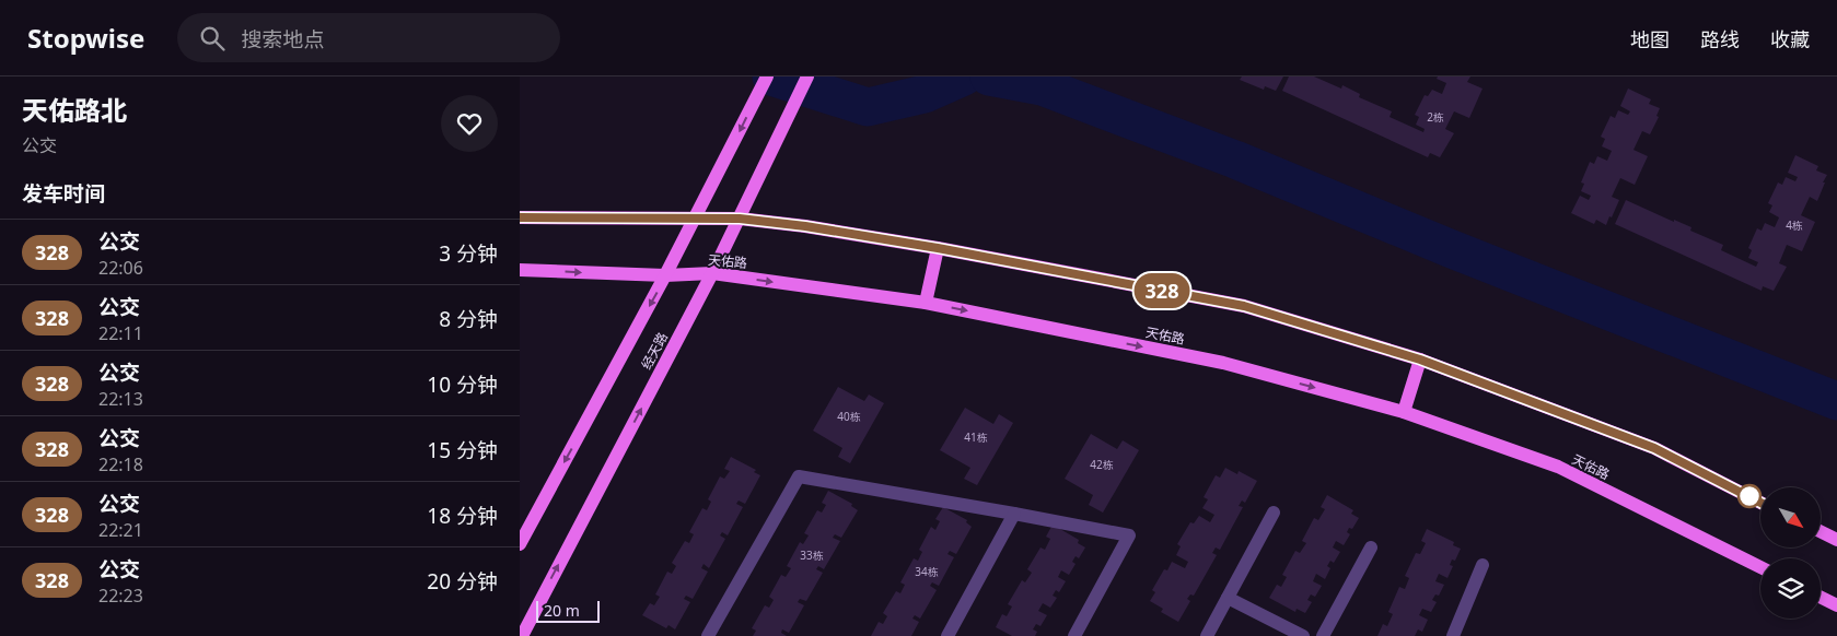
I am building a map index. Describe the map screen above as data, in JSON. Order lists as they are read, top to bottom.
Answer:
{
  "streets": {
    "main road": ["天佑路", "经天路"]
  },
  "crossings": [
    ["天佑路", "经天路"]
  ],
  "lines": ["bus line 328"],
  "house_numbers": [
    "2栋",
    "4栋",
    "40栋",
    "41栋",
    "42栋",
    "33栋",
    "34栋"
  ],
  "scale_bar": "20 m",
  "north": "bottom right",
  "page": {
    "header": "Stopwise",
    "search": "搜索地点",
    "nav": ["地图", "路线", "收藏"],
    "heading": [
      ["天佑路北", "公交"],
      "发车时间"
    ],
    "on_map": "328",
    "list": [
      {
        "mark": "328",
        "name": "公交",
        "note": "22:06",
        "value": "3 分钟"
      },
      {
        "mark": "328",
        "name": "公交",
        "note": "22:11",
        "value": "8 分钟"
      },
      {
        "mark": "328",
        "name": "公交",
        "note": "22:13",
        "value": "10 分钟"
      },
      {
        "mark": "328",
        "name": "公交",
        "note": "22:18",
        "value": "15 分钟"
      },
      {
        "mark": "328",
        "name": "公交",
        "note": "22:21",
        "value": "18 分钟"
      },
      {
        "mark": "328",
        "name": "公交",
        "note": "22:23",
        "value": "20 分钟"
      }
    ],
    "scale": "20 m"
  }
}
